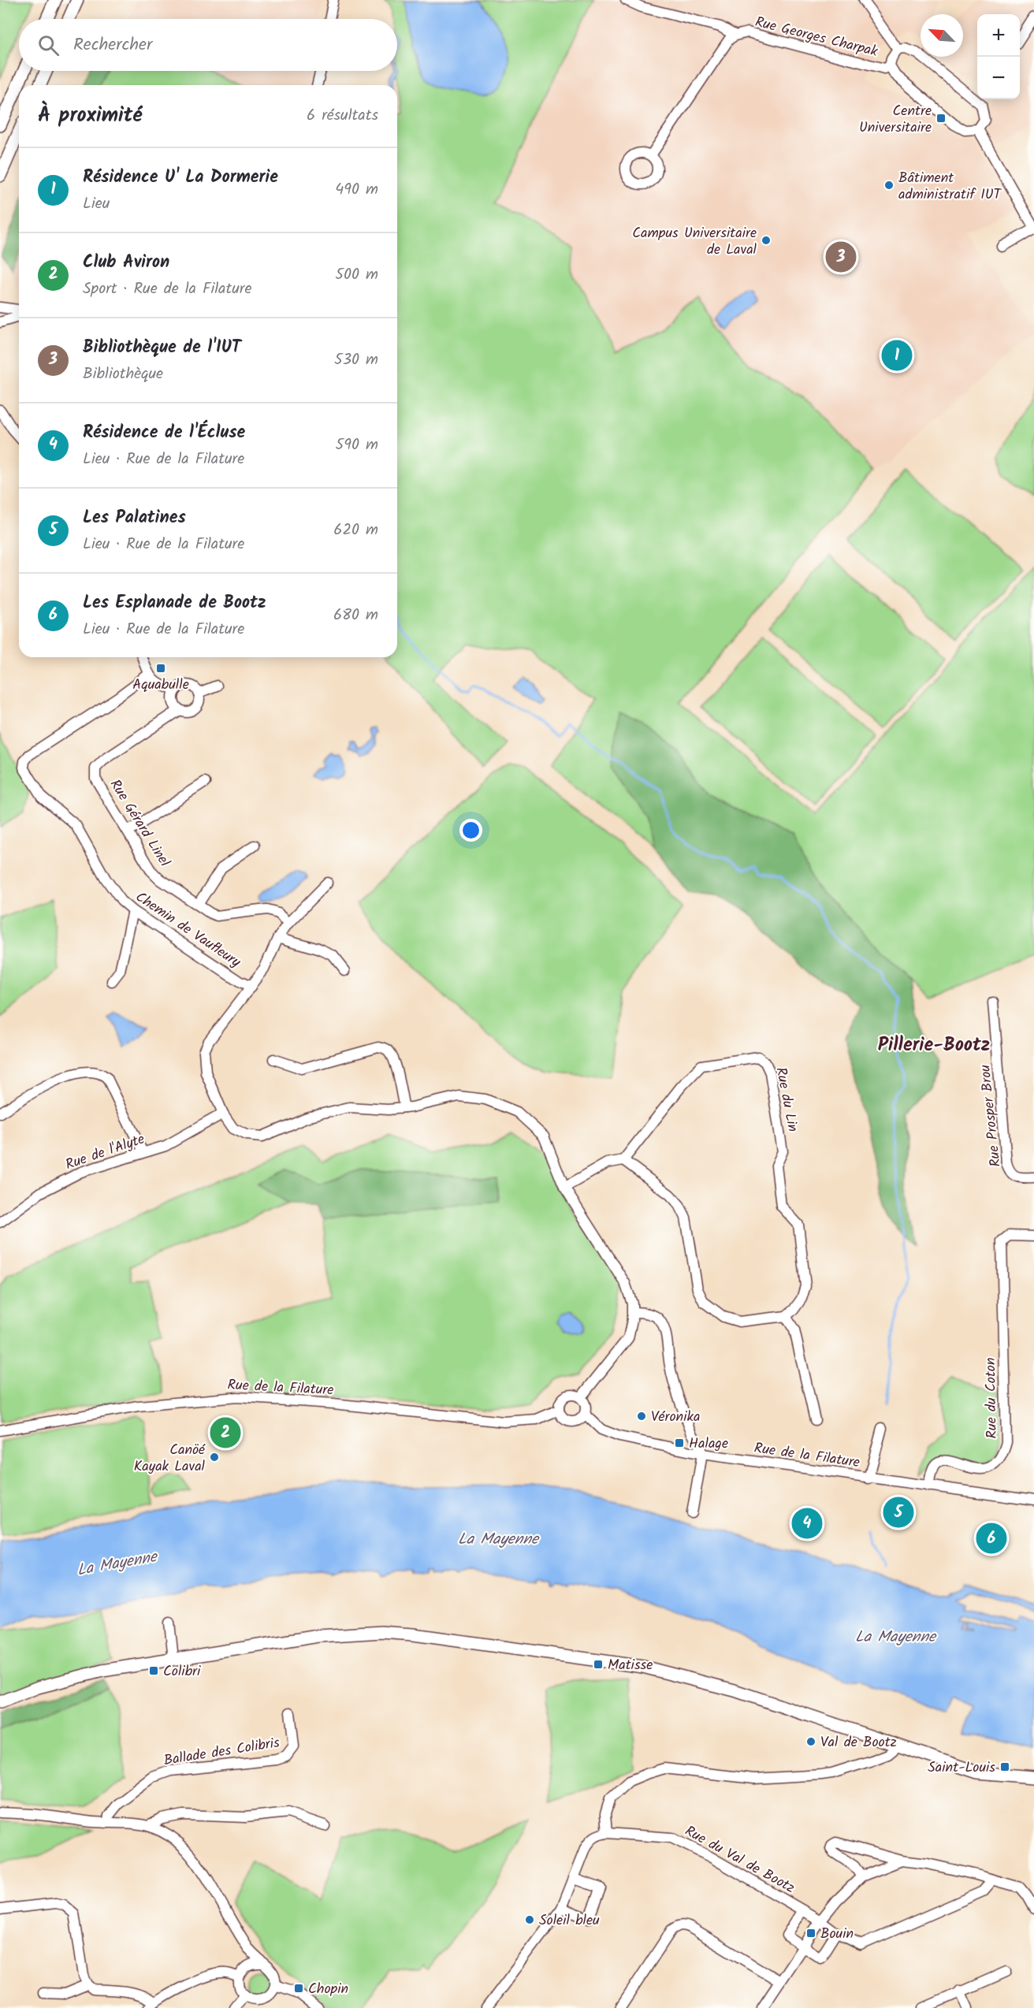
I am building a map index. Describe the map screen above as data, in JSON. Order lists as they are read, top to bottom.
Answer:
{
  "streets": {
    "street": [
      "Rue Georges Charpak",
      "Rue Gérard Linel",
      "Chemin de Vaufleury",
      "Rue du Lin",
      "Rue Prosper Brou",
      "Rue de l'Alyte",
      "Rue de la Filature",
      "Rue du Coton",
      "Ballade des Colibris",
      "Rue du Val de Bootz"
    ]
  },
  "crossings": [
    ["Rue de la Filature", "Rue du Coton"]
  ],
  "districts": ["Pillerie-Bootz"],
  "water": ["La Mayenne"],
  "places": {
    "transit": [
      "Centre Universitaire",
      "Aquabulle",
      "Halage",
      "Matisse",
      "Colibri",
      "Saint-Louis",
      "Bouin",
      "Chopin"
    ],
    "other": [
      "Bâtiment administratif IUT",
      "Campus Universitaire de Laval",
      "Véronika",
      "Canöé Kayak Laval",
      "Val de Bootz",
      "Soleil bleu"
    ]
  },
  "north": "top left",
  "page": {
    "map_buttons": ["+", "−"],
    "search": "Rechercher",
    "heading": ["À proximité", "6 résultats"],
    "list": [
      {
        "mark": "1",
        "name": "Résidence U' La Dormerie",
        "note": "Lieu",
        "value": "490 m"
      },
      {
        "mark": "2",
        "name": "Club Aviron",
        "note": "Sport · Rue de la Filature",
        "value": "500 m"
      },
      {
        "mark": "3",
        "name": "Bibliothèque de l'IUT",
        "note": "Bibliothèque",
        "value": "530 m"
      },
      {
        "mark": "4",
        "name": "Résidence de l'Écluse",
        "note": "Lieu · Rue de la Filature",
        "value": "590 m"
      },
      {
        "mark": "5",
        "name": "Les Palatines",
        "note": "Lieu · Rue de la Filature",
        "value": "620 m"
      },
      {
        "mark": "6",
        "name": "Les Esplanade de Bootz",
        "note": "Lieu · Rue de la Filature",
        "value": "680 m"
      }
    ],
    "pins": [
      "3",
      "1",
      "2",
      "5",
      "4",
      "6"
    ]
  }
}
